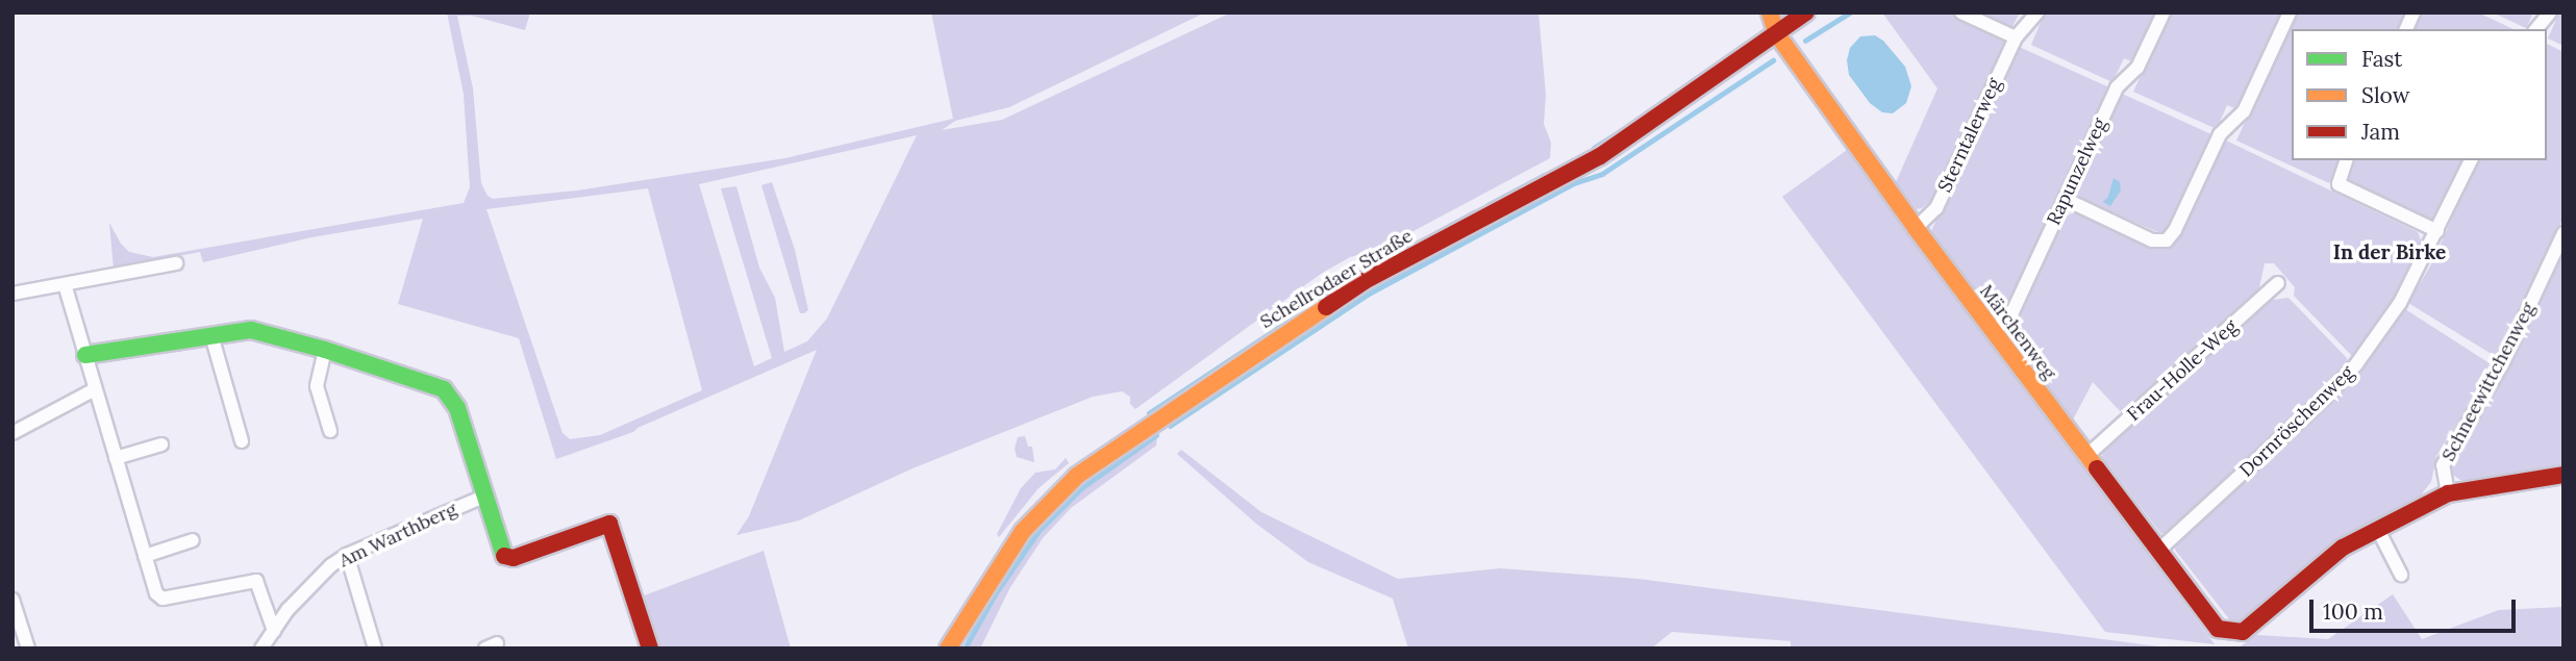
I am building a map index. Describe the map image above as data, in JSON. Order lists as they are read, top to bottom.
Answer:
{
  "streets": {
    "street": [
      "Sterntalerweg",
      "Rapunzelweg",
      "Schellrodaer Straße",
      "Märchenweg",
      "Frau-Holle-Weg",
      "Schneewittchenweg",
      "Dornröschenweg",
      "Am Warthberg"
    ]
  },
  "crossings": [
    ["Sterntalerweg", "Märchenweg"],
    ["Rapunzelweg", "Märchenweg"],
    ["Schellrodaer Straße", "Märchenweg"],
    ["Märchenweg", "Frau-Holle-Weg"],
    ["Märchenweg", "Dornröschenweg"]
  ],
  "districts": ["In der Birke"],
  "legend": ["Fast", "Slow", "Jam"],
  "scale_bar": "100 m"
}
